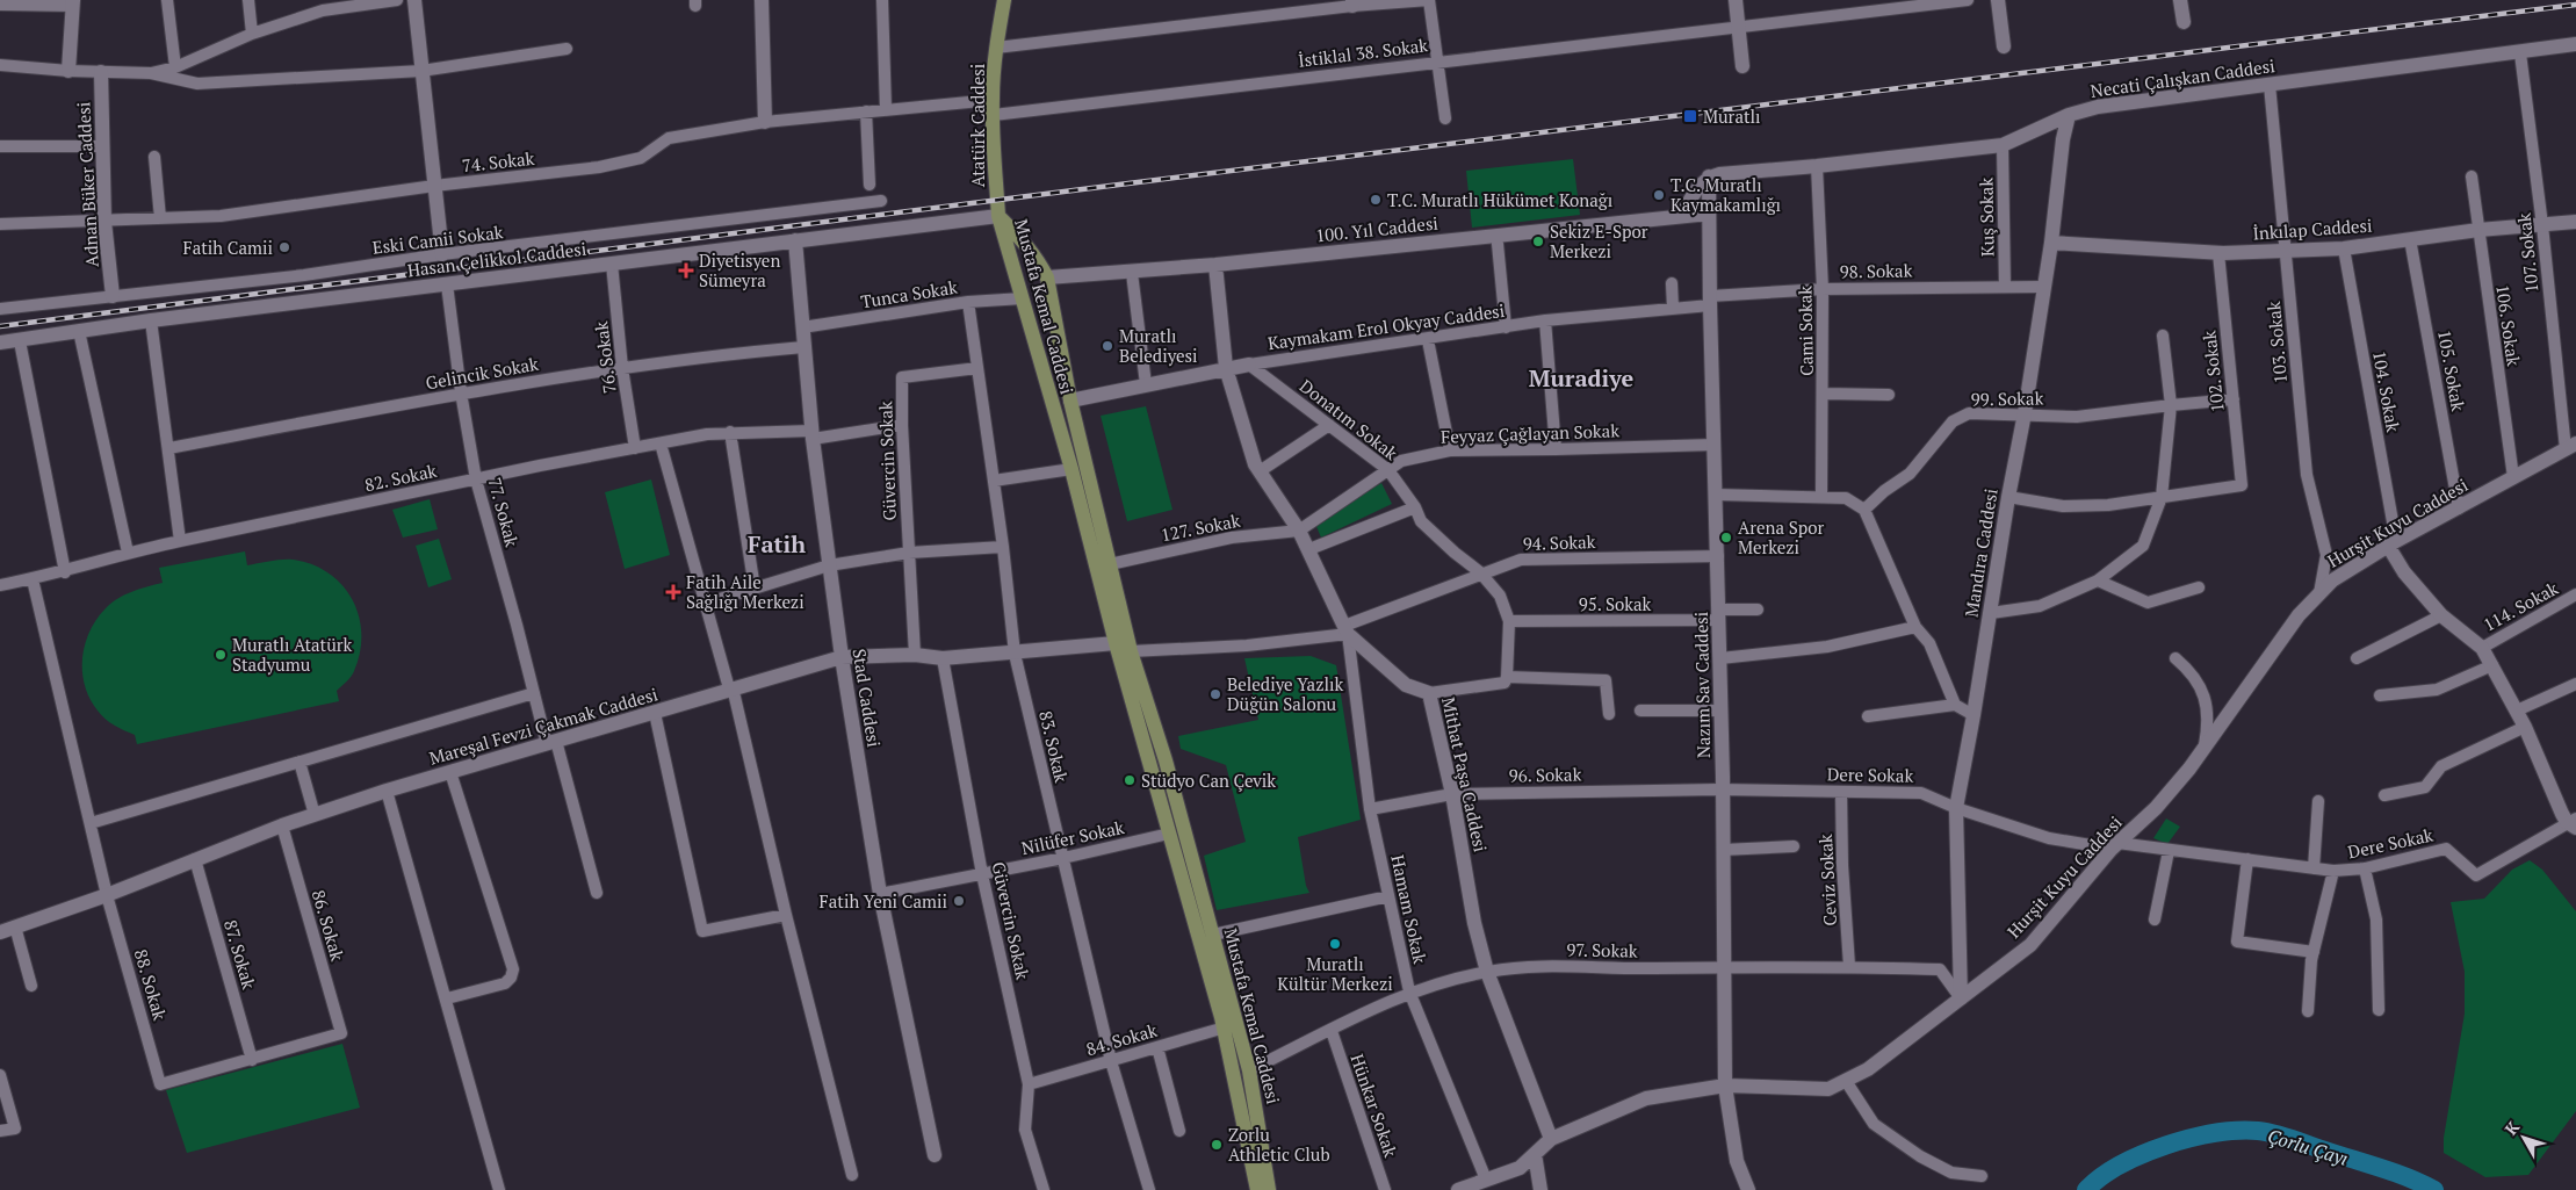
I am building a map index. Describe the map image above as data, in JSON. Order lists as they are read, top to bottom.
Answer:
{
  "streets": {
    "main road": ["Atatürk Caddesi", "Mustafa Kemal Caddesi"],
    "street": [
      "İstiklal 38. Sokak",
      "Necati Çalışkan Caddesi",
      "74. Sokak",
      "Adnan Büker Caddesi",
      "Kuş Sokak",
      "100. Yıl Caddesi",
      "İnkılap Caddesi",
      "Eski Camii Sokak",
      "107. Sokak",
      "Hasan Çelikkol Caddesi",
      "98. Sokak",
      "Tunca Sokak",
      "106. Sokak",
      "Kaymakam Erol Okyay Caddesi",
      "Cami Sokak",
      "103. Sokak",
      "76. Sokak",
      "105. Sokak",
      "102. Sokak",
      "Gelincik Sokak",
      "104. Sokak",
      "99. Sokak",
      "Donatım Sokak",
      "Feyyaz Çağlayan Sokak",
      "Güvercin Sokak",
      "82. Sokak",
      "77. Sokak",
      "Hurşit Kuyu Caddesi",
      "127. Sokak",
      "94. Sokak",
      "Mandıra Caddesi",
      "95. Sokak",
      "114. Sokak",
      "Nazım Sav Caddesi",
      "Stad Caddesi",
      "Mareşal Fevzi Çakmak Caddesi",
      "83. Sokak",
      "Mithat Paşa Caddesi",
      "96. Sokak",
      "Dere Sokak",
      "Nilüfer Sokak",
      "Ceviz Sokak",
      "Hamam Sokak",
      "86. Sokak",
      "97. Sokak",
      "87. Sokak",
      "88. Sokak",
      "84. Sokak",
      "Hünkar Sokak"
    ]
  },
  "crossings": [
    ["İstiklal 38. Sokak", "Atatürk Caddesi"],
    ["İstiklal 38. Sokak", "74. Sokak"],
    ["Necati Çalışkan Caddesi", "Kuş Sokak"],
    ["Necati Çalışkan Caddesi", "107. Sokak"],
    ["Necati Çalışkan Caddesi", "Cami Sokak"],
    ["Necati Çalışkan Caddesi", "103. Sokak"],
    ["Necati Çalışkan Caddesi", "Mandıra Caddesi"],
    ["Necati Çalışkan Caddesi", "Nazım Sav Caddesi"],
    ["Atatürk Caddesi", "74. Sokak"],
    ["Atatürk Caddesi", "Hasan Çelikkol Caddesi"],
    ["Atatürk Caddesi", "Mustafa Kemal Caddesi"],
    ["74. Sokak", "Adnan Büker Caddesi"],
    ["Adnan Büker Caddesi", "Eski Camii Sokak"],
    ["Kuş Sokak", "98. Sokak"],
    ["100. Yıl Caddesi", "Mustafa Kemal Caddesi"],
    ["100. Yıl Caddesi", "Nazım Sav Caddesi"],
    ["100. Yıl Caddesi", "Mithat Paşa Caddesi"],
    ["İnkılap Caddesi", "107. Sokak"],
    ["İnkılap Caddesi", "106. Sokak"],
    ["İnkılap Caddesi", "103. Sokak"],
    ["İnkılap Caddesi", "105. Sokak"],
    ["İnkılap Caddesi", "102. Sokak"],
    ["İnkılap Caddesi", "104. Sokak"],
    ["İnkılap Caddesi", "Mandıra Caddesi"],
    ["107. Sokak", "Hurşit Kuyu Caddesi"],
    ["Hasan Çelikkol Caddesi", "Mustafa Kemal Caddesi"],
    ["Hasan Çelikkol Caddesi", "76. Sokak"],
    ["Hasan Çelikkol Caddesi", "77. Sokak"],
    ["Hasan Çelikkol Caddesi", "Stad Caddesi"],
    ["98. Sokak", "Kaymakam Erol Okyay Caddesi"],
    ["98. Sokak", "Cami Sokak"],
    ["98. Sokak", "Mandıra Caddesi"],
    ["98. Sokak", "Nazım Sav Caddesi"],
    ["Tunca Sokak", "Mustafa Kemal Caddesi"],
    ["Tunca Sokak", "Stad Caddesi"],
    ["Tunca Sokak", "83. Sokak"],
    ["Mustafa Kemal Caddesi", "Kaymakam Erol Okyay Caddesi"],
    ["Mustafa Kemal Caddesi", "127. Sokak"],
    ["Mustafa Kemal Caddesi", "94. Sokak"],
    ["Mustafa Kemal Caddesi", "Mareşal Fevzi Çakmak Caddesi"],
    ["Mustafa Kemal Caddesi", "Nilüfer Sokak"],
    ["Mustafa Kemal Caddesi", "97. Sokak"],
    ["Mustafa Kemal Caddesi", "84. Sokak"],
    ["106. Sokak", "Hurşit Kuyu Caddesi"],
    ["Kaymakam Erol Okyay Caddesi", "Donatım Sokak"],
    ["Kaymakam Erol Okyay Caddesi", "Nazım Sav Caddesi"],
    ["Kaymakam Erol Okyay Caddesi", "Mithat Paşa Caddesi"],
    ["103. Sokak", "Hurşit Kuyu Caddesi"],
    ["76. Sokak", "Gelincik Sokak"],
    ["76. Sokak", "82. Sokak"],
    ["105. Sokak", "Hurşit Kuyu Caddesi"],
    ["102. Sokak", "99. Sokak"],
    ["Gelincik Sokak", "77. Sokak"],
    ["Gelincik Sokak", "Stad Caddesi"],
    ["104. Sokak", "Hurşit Kuyu Caddesi"],
    ["99. Sokak", "Mandıra Caddesi"],
    ["Donatım Sokak", "Feyyaz Çağlayan Sokak"],
    ["Donatım Sokak", "94. Sokak"],
    ["Donatım Sokak", "95. Sokak"],
    ["Feyyaz Çağlayan Sokak", "127. Sokak"],
    ["Feyyaz Çağlayan Sokak", "Nazım Sav Caddesi"],
    ["Feyyaz Çağlayan Sokak", "Mithat Paşa Caddesi"],
    ["Güvercin Sokak", "82. Sokak"],
    ["Güvercin Sokak", "Mareşal Fevzi Çakmak Caddesi"],
    ["Güvercin Sokak", "83. Sokak"],
    ["Güvercin Sokak", "Nilüfer Sokak"],
    ["Güvercin Sokak", "84. Sokak"],
    ["82. Sokak", "77. Sokak"],
    ["82. Sokak", "Stad Caddesi"],
    ["82. Sokak", "88. Sokak"],
    ["77. Sokak", "Mareşal Fevzi Çakmak Caddesi"],
    ["Hurşit Kuyu Caddesi", "Mandıra Caddesi"],
    ["Hurşit Kuyu Caddesi", "Nazım Sav Caddesi"],
    ["Hurşit Kuyu Caddesi", "Mithat Paşa Caddesi"],
    ["Hurşit Kuyu Caddesi", "Dere Sokak"],
    ["Hurşit Kuyu Caddesi", "Hamam Sokak"],
    ["Hurşit Kuyu Caddesi", "97. Sokak"],
    ["127. Sokak", "Mithat Paşa Caddesi"],
    ["94. Sokak", "Nazım Sav Caddesi"],
    ["94. Sokak", "Mithat Paşa Caddesi"],
    ["94. Sokak", "Hamam Sokak"],
    ["Mandıra Caddesi", "Dere Sokak"],
    ["Mandıra Caddesi", "97. Sokak"],
    ["95. Sokak", "Nazım Sav Caddesi"],
    ["Nazım Sav Caddesi", "96. Sokak"],
    ["Nazım Sav Caddesi", "Dere Sokak"],
    ["Nazım Sav Caddesi", "97. Sokak"],
    ["Stad Caddesi", "Mareşal Fevzi Çakmak Caddesi"],
    ["Stad Caddesi", "Nilüfer Sokak"],
    ["Mareşal Fevzi Çakmak Caddesi", "83. Sokak"],
    ["Mareşal Fevzi Çakmak Caddesi", "86. Sokak"],
    ["Mareşal Fevzi Çakmak Caddesi", "87. Sokak"],
    ["Mareşal Fevzi Çakmak Caddesi", "88. Sokak"],
    ["83. Sokak", "Nilüfer Sokak"],
    ["83. Sokak", "84. Sokak"],
    ["Mithat Paşa Caddesi", "96. Sokak"],
    ["Mithat Paşa Caddesi", "Hamam Sokak"],
    ["Mithat Paşa Caddesi", "97. Sokak"],
    ["96. Sokak", "Dere Sokak"],
    ["96. Sokak", "Hamam Sokak"],
    ["Dere Sokak", "Ceviz Sokak"],
    ["Ceviz Sokak", "97. Sokak"],
    ["Hamam Sokak", "97. Sokak"],
    ["86. Sokak", "87. Sokak"],
    ["86. Sokak", "88. Sokak"],
    ["97. Sokak", "Hünkar Sokak"],
    ["87. Sokak", "88. Sokak"]
  ],
  "districts": ["Muradiye", "Fatih"],
  "water": ["Çorlu Çayı"],
  "places": {
    "transit": ["Muratlı"],
    "other": [
      "T.C. Muratlı Kaymakamlığı",
      "T.C. Muratlı Hükümet Konağı",
      "Sekiz E-Spor Merkezi",
      "Fatih Camii",
      "Muratlı Belediyesi",
      "Arena Spor Merkezi",
      "Muratlı Atatürk Stadyumu",
      "Belediye Yazlık Düğün Salonu",
      "Stüdyo Can Çevik",
      "Fatih Yeni Camii",
      "Muratlı Kültür Merkezi",
      "Zorlu Athletic Club"
    ],
    "health": ["Diyetisyen Sümeyra", "Fatih Aile Sağlığı Merkezi"]
  },
  "north": "top left"
}
